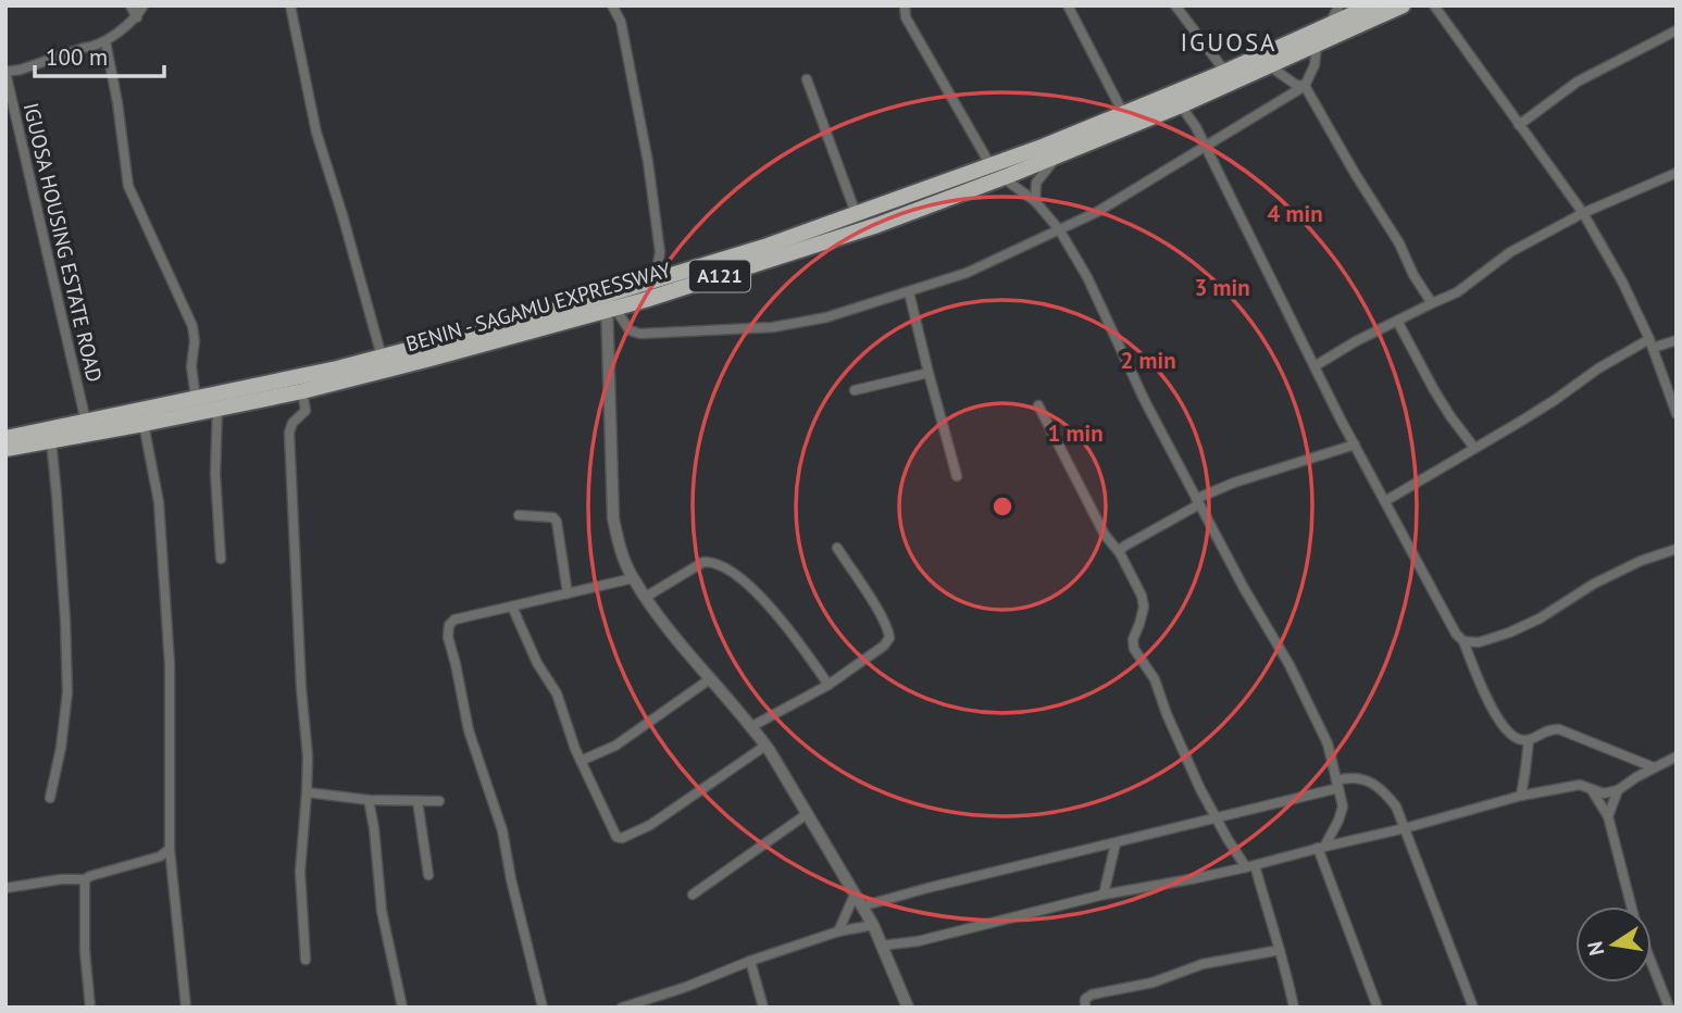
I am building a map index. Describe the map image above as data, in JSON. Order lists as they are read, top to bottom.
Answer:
{
  "streets": {
    "highway": ["A121", "BENIN - SAGAMU EXPRESSWAY"],
    "street": ["IGUOSA HOUSING ESTATE ROAD"]
  },
  "crossings": [
    ["IGUOSA HOUSING ESTATE ROAD", "A121"],
    ["A121", "BENIN - SAGAMU EXPRESSWAY"]
  ],
  "districts": ["IGUOSA"],
  "scale_bar": "100 m",
  "north": "left",
  "rings": [
    "4 min",
    "3 min",
    "2 min",
    "1 min"
  ]
}
